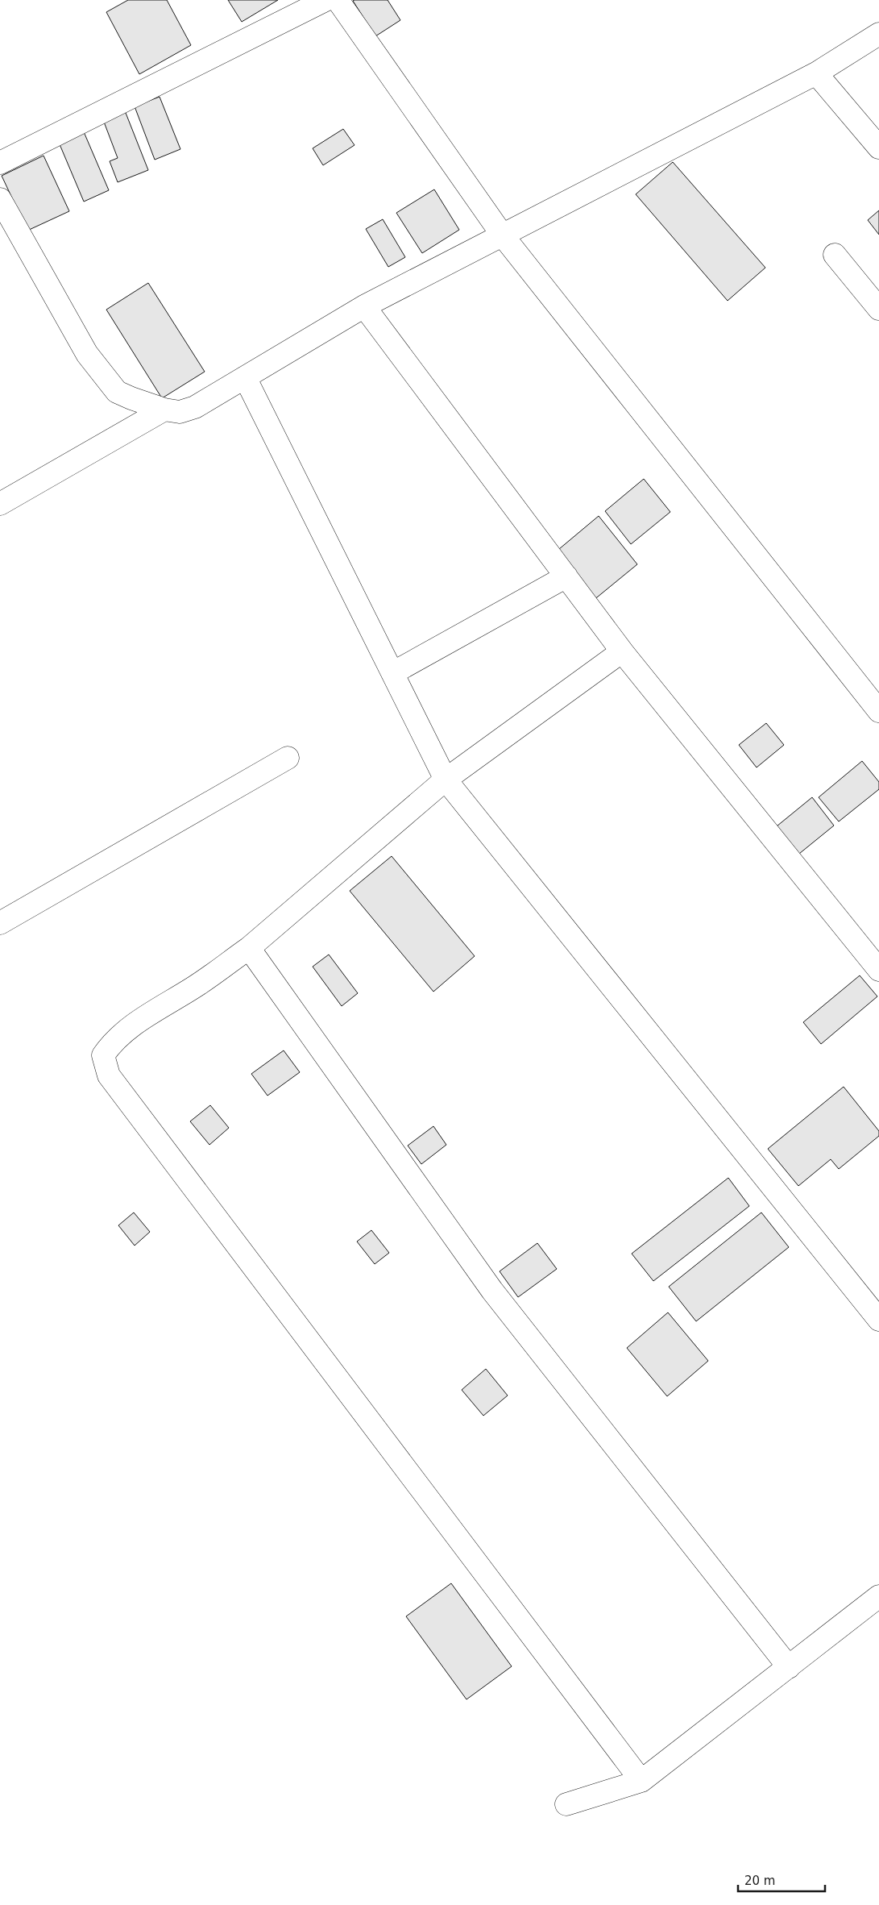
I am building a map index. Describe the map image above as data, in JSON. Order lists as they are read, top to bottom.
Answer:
{
  "scale_bar": "20 m"
}
